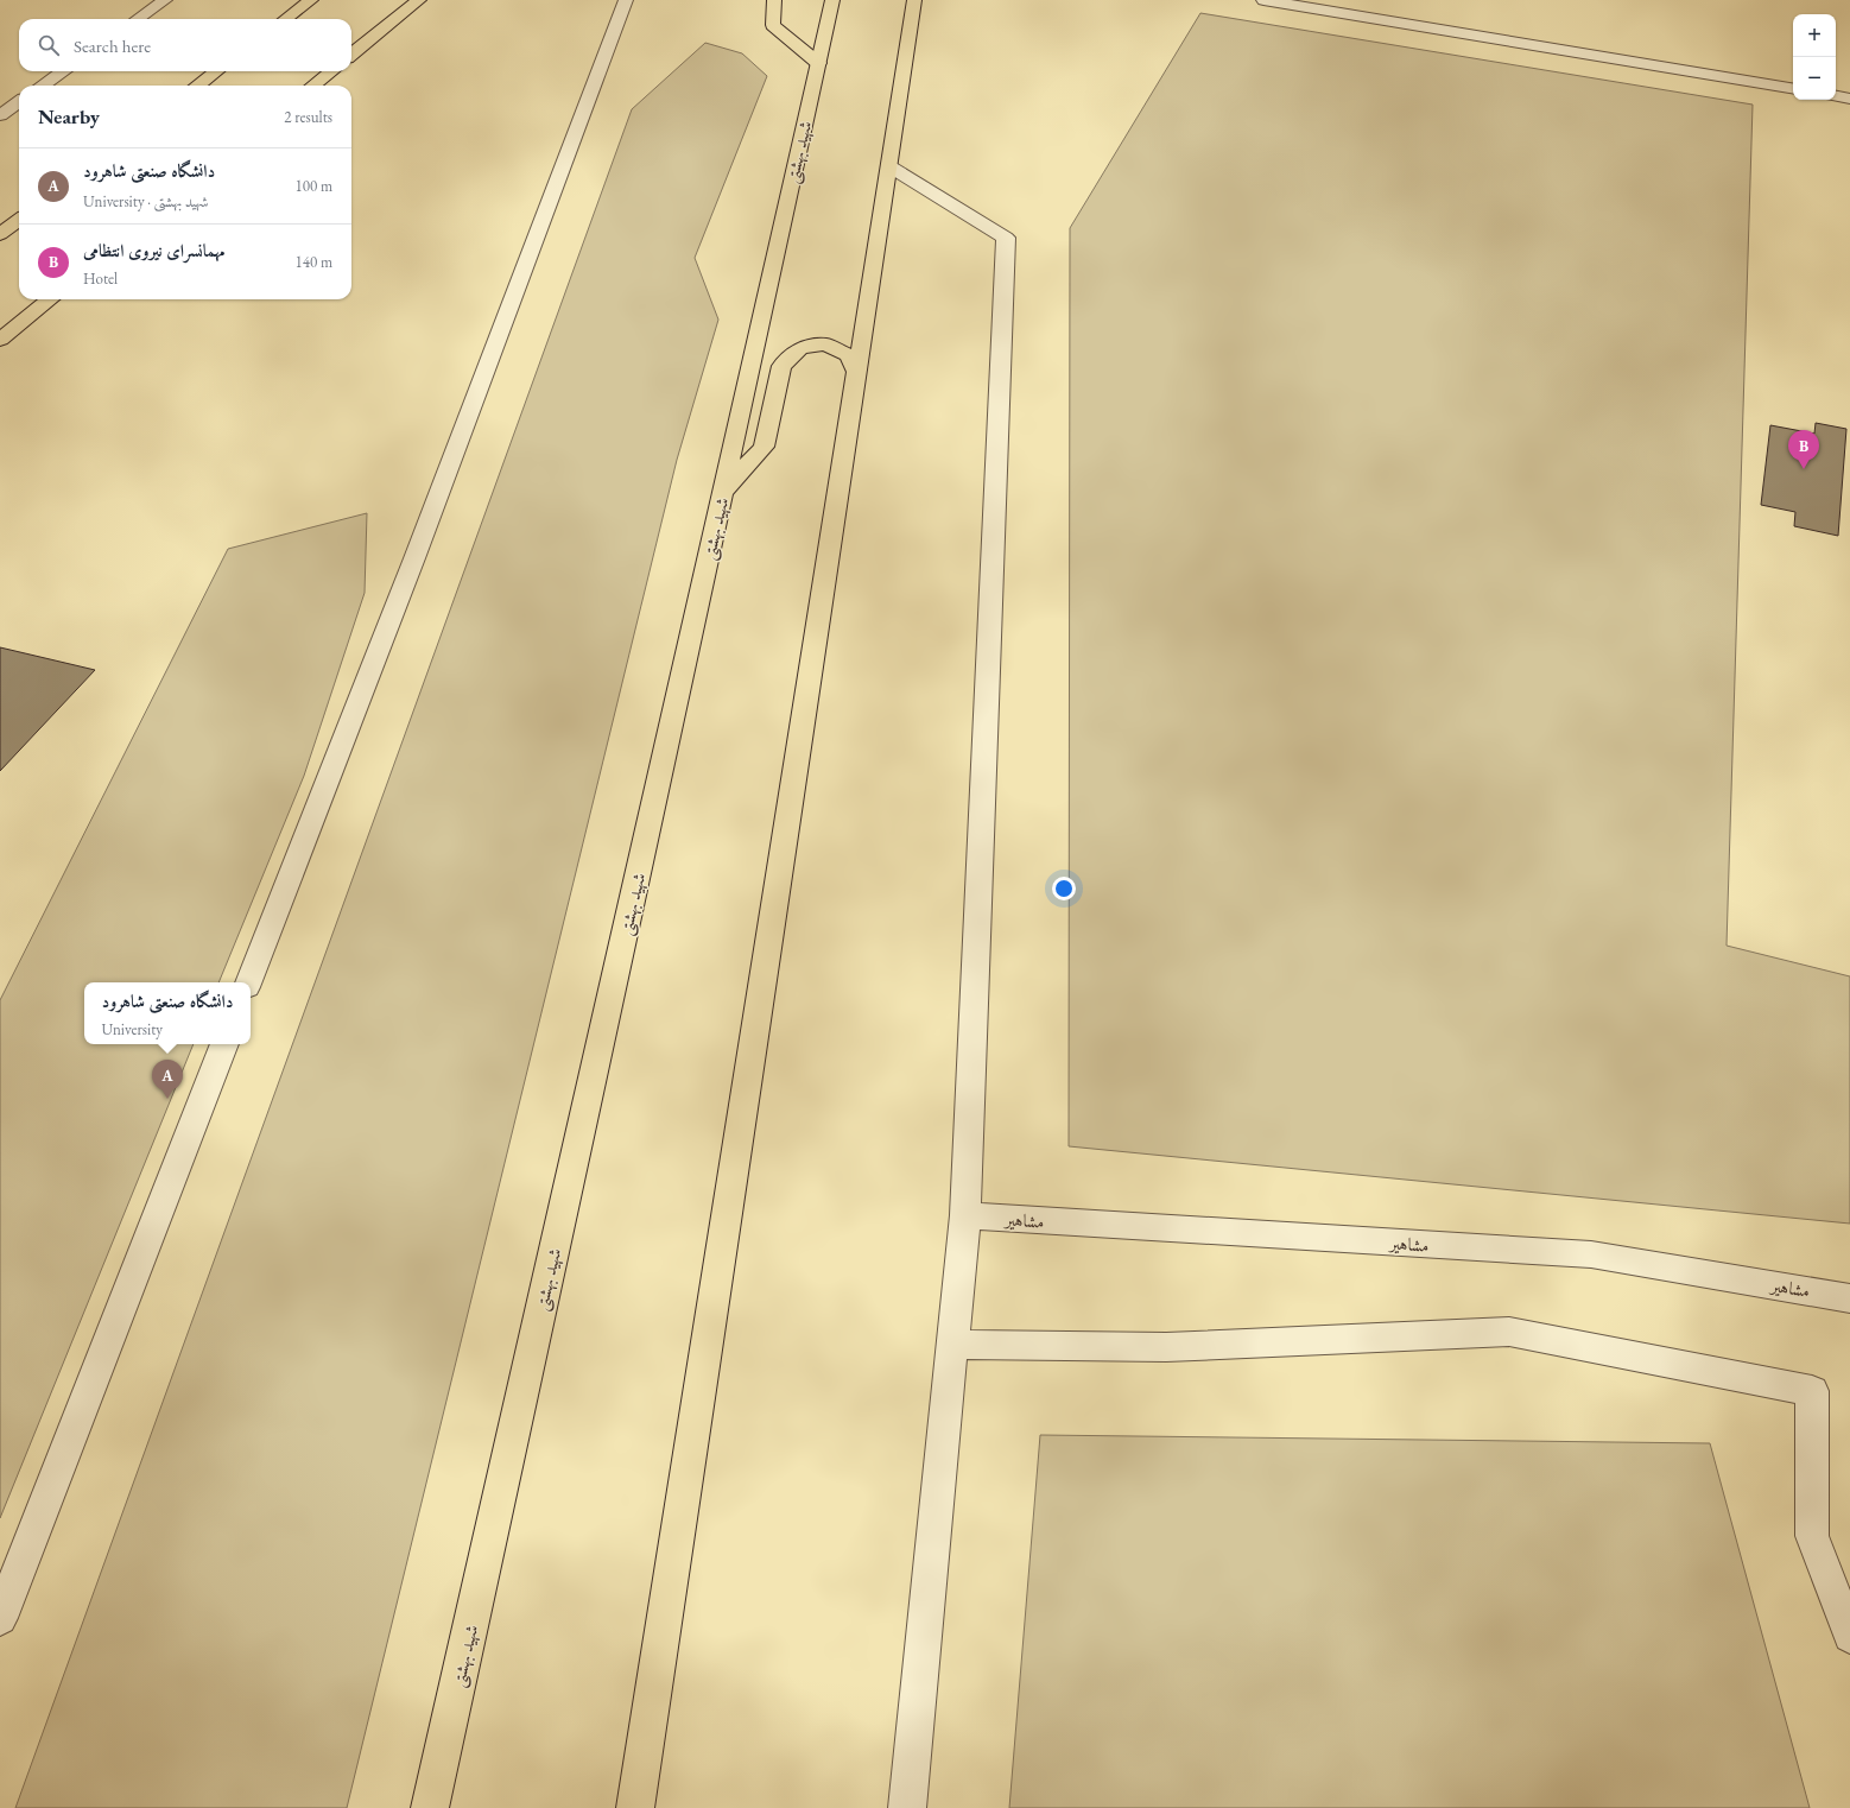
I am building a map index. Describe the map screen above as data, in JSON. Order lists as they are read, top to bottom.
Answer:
{
  "streets": {
    "main road": ["شهید بهشتی"],
    "street": ["مشاهیر"]
  },
  "page": {
    "map_buttons": ["+", "−"],
    "search": "Search here",
    "heading": ["Nearby", "2 results"],
    "list": [
      {
        "mark": "A",
        "name": "دانشگاه صنعتی شاهرود",
        "note": "University · شهید بهشتی",
        "value": "100 m"
      },
      {
        "mark": "B",
        "name": "مهمانسرای نیروی انتظامی",
        "note": "Hotel",
        "value": "140 m"
      }
    ],
    "pins": ["B", "A"],
    "popup": ["دانشگاه صنعتی شاهرود", "University"]
  }
}
